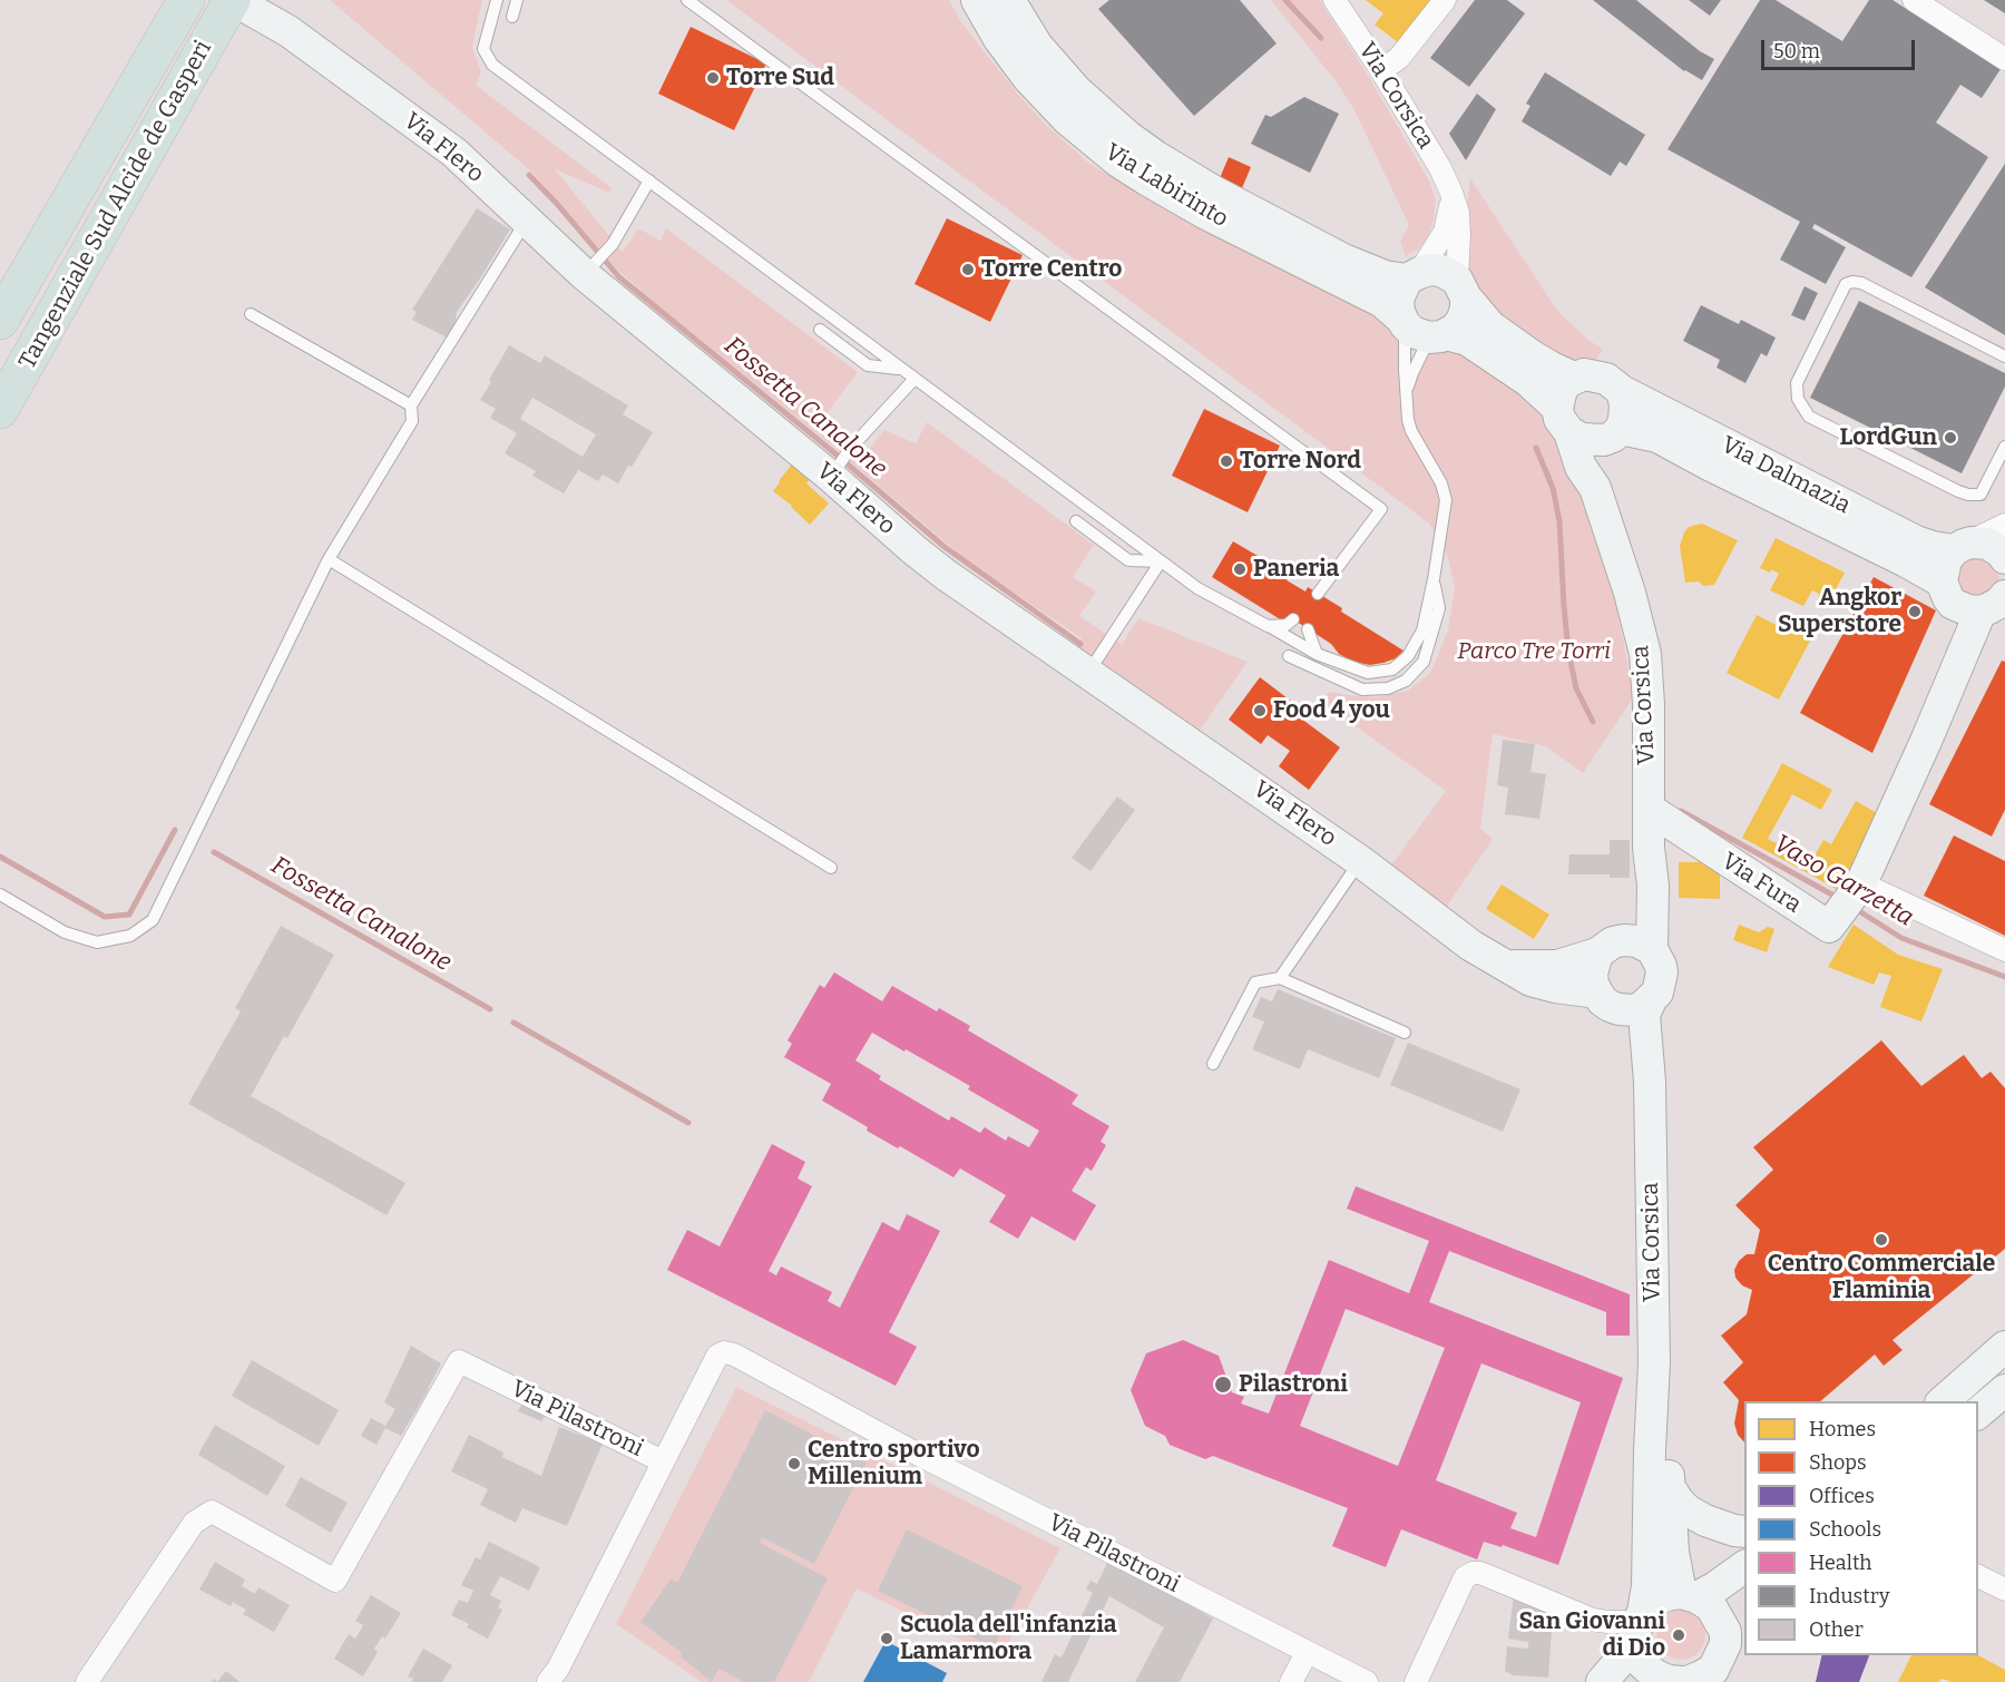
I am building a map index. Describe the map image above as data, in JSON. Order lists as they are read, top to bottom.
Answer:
{
  "streets": {
    "highway": ["Tangenziale Sud Alcide de Gasperi"],
    "main road": [
      "Via Corsica",
      "Via Flero",
      "Via Labirinto",
      "Via Dalmazia",
      "Via Fura"
    ],
    "street": ["Via Pilastroni"]
  },
  "crossings": [
    ["Via Corsica", "Via Flero"],
    ["Via Corsica", "Via Labirinto"],
    ["Via Corsica", "Via Dalmazia"],
    ["Via Corsica", "Via Fura"],
    ["Via Flero", "Tangenziale Sud Alcide de Gasperi"]
  ],
  "water": ["Fossetta Canalone", "Vaso Garzetta"],
  "parks": ["Parco Tre Torri"],
  "places": [
    "Torre Sud",
    "Torre Centro",
    "LordGun",
    "Torre Nord",
    "Paneria",
    "Angkor Superstore",
    "Food 4 you",
    "Centro Commerciale Flaminia",
    "Pilastroni",
    "Centro sportivo Millenium",
    "San Giovanni di Dio",
    "Scuola dell'infanzia Lamarmora"
  ],
  "legend": [
    "Homes",
    "Shops",
    "Offices",
    "Schools",
    "Health",
    "Industry",
    "Other"
  ],
  "scale_bar": "50 m"
}
